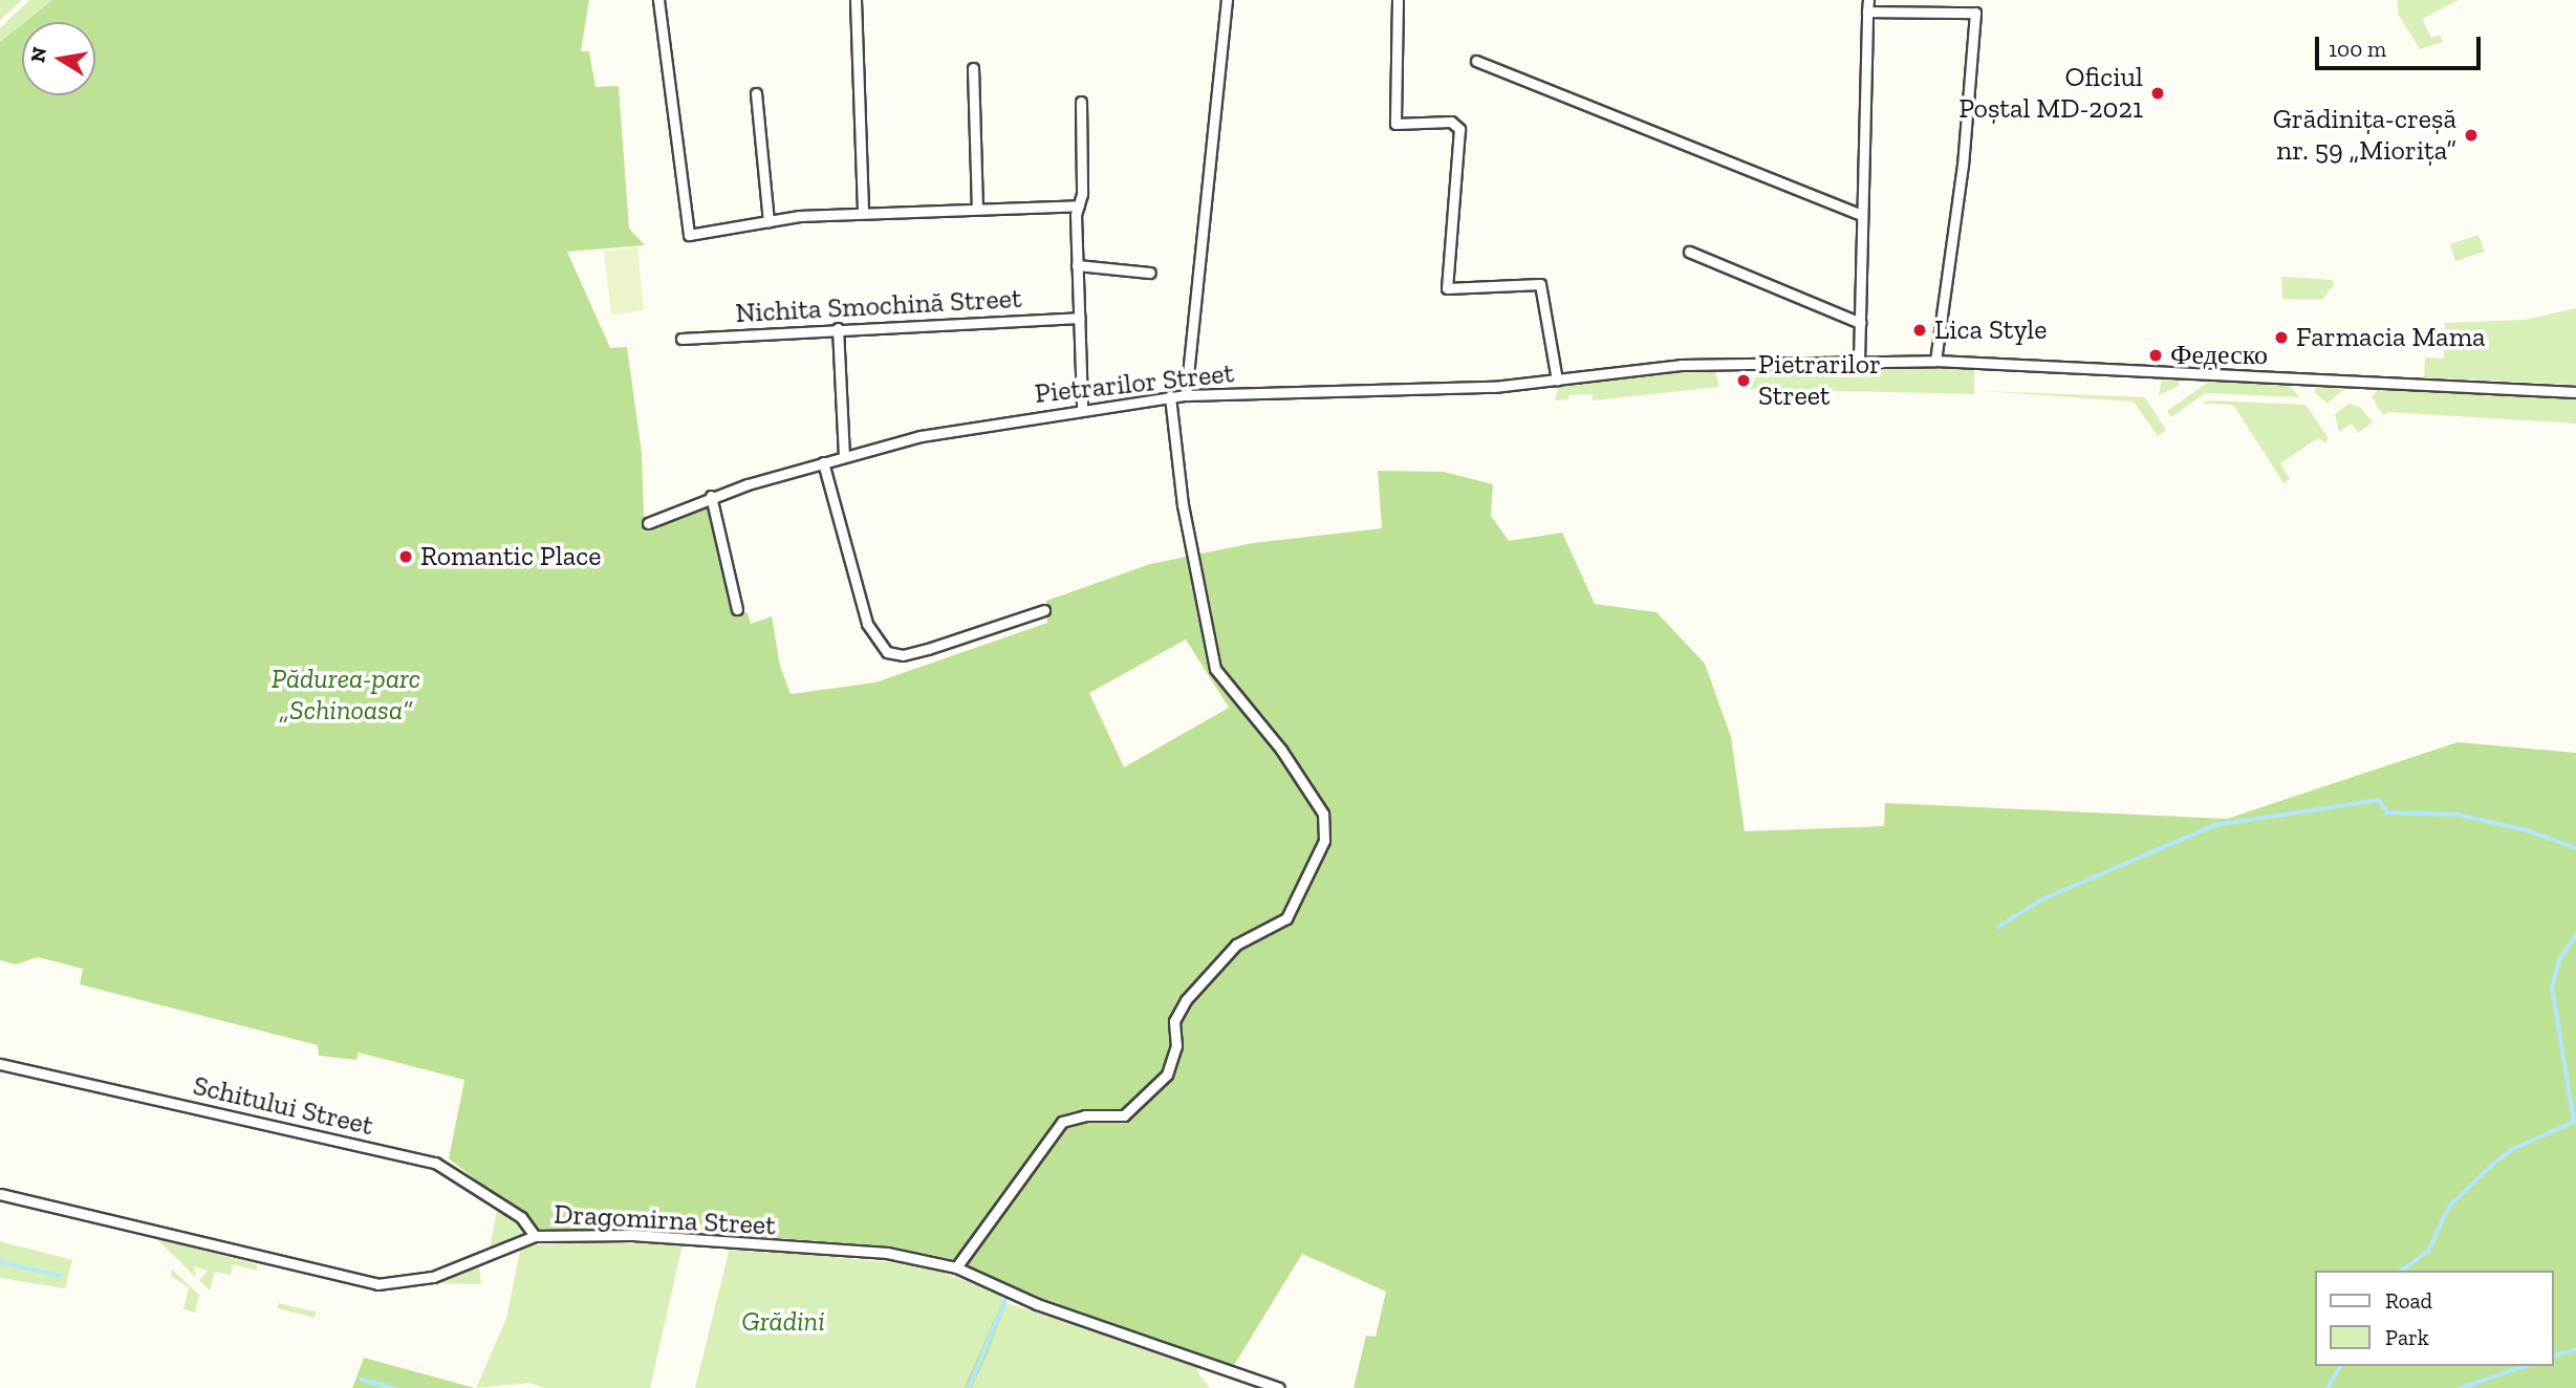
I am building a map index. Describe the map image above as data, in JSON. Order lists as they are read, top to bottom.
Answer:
{
  "streets": {
    "street": [
      "Nichita Smochină Street",
      "Pietrarilor Street",
      "Schitului Street",
      "Dragomirna Street"
    ]
  },
  "crossings": [
    ["Schitului Street", "Dragomirna Street"]
  ],
  "parks": ["Pădurea-parc „Schinoasa“", "Grădini"],
  "places": [
    "Oficiul Poștal MD-2021",
    "Grădinița-creșă nr. 59 „Miorița”",
    "Lica Style",
    "Farmacia Mama",
    "Федеско",
    "Pietrarilor Street",
    "Romantic Place"
  ],
  "legend": ["Road", "Park"],
  "scale_bar": "100 m",
  "north": "left"
}
